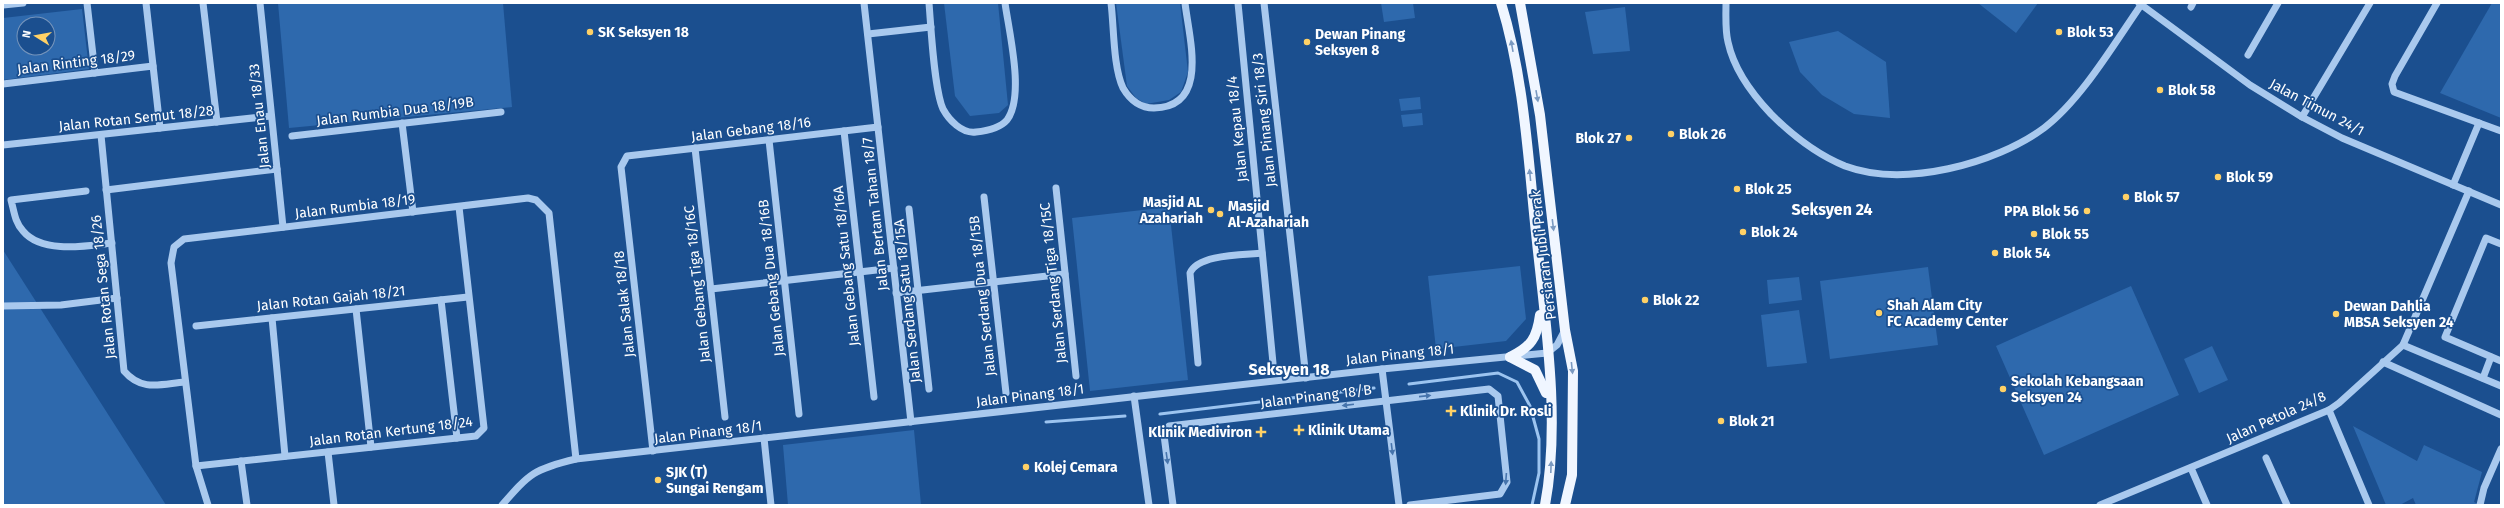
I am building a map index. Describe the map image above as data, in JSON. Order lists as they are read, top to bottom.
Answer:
{
  "streets": {
    "main road": ["Persiaran Jubli Perak"],
    "street": [
      "Jalan Rinting 18/29",
      "Jalan Timun 24/1",
      "Jalan Rumbia Dua 18/19B",
      "Jalan Enau 18/33",
      "Jalan Rotan Semut 18/28",
      "Jalan Pinang Siri 18/3",
      "Jalan Gebang 18/16",
      "Jalan Kepau 18/4",
      "Jalan Rumbia 18/19",
      "Jalan Bertam Tahan 18/7",
      "Jalan Gebang Satu 18/16A",
      "Jalan Gebang Dua 18/16B",
      "Jalan Serdang Tiga 18/15C",
      "Jalan Gebang Tiga 18/16C",
      "Jalan Rotan Sega 18/26",
      "Jalan Serdang Dua 18/15B",
      "Jalan Rotan Gajah 18/21",
      "Jalan Serdang Satu 18/15A",
      "Jalan Salak 18/18",
      "Jalan Pinang 18/1",
      "Jalan Pinang 18/B",
      "Jalan Petola 24/8",
      "Jalan Rotan Kertung 18/24"
    ]
  },
  "crossings": [
    ["Jalan Timun 24/1", "Jalan Petola 24/8"],
    ["Jalan Enau 18/33", "Jalan Rotan Semut 18/28"],
    ["Jalan Enau 18/33", "Jalan Rumbia 18/19"],
    ["Jalan Rotan Semut 18/28", "Jalan Rotan Sega 18/26"],
    ["Jalan Pinang Siri 18/3", "Jalan Pinang 18/1"],
    ["Jalan Gebang 18/16", "Jalan Bertam Tahan 18/7"],
    ["Jalan Gebang 18/16", "Jalan Gebang Satu 18/16A"],
    ["Jalan Gebang 18/16", "Jalan Gebang Dua 18/16B"],
    ["Jalan Gebang 18/16", "Jalan Gebang Tiga 18/16C"],
    ["Jalan Gebang 18/16", "Jalan Salak 18/18"],
    ["Jalan Rumbia 18/19", "Jalan Rotan Sega 18/26"],
    ["Jalan Rumbia 18/19", "Jalan Pinang 18/1"],
    ["Jalan Rumbia 18/19", "Jalan Rotan Kertung 18/24"],
    ["Jalan Bertam Tahan 18/7", "Jalan Pinang 18/1"],
    ["Persiaran Jubli Perak", "Jalan Pinang 18/1"],
    ["Jalan Rotan Gajah 18/21", "Jalan Rotan Kertung 18/24"],
    ["Jalan Salak 18/18", "Jalan Pinang 18/1"]
  ],
  "districts": ["Seksyen 24", "Seksyen 18"],
  "places": {
    "other": [
      "SK Seksyen 18",
      "Blok 53",
      "Dewan Pinang Seksyen 8",
      "Blok 58",
      "Blok 26",
      "Blok 27",
      "Blok 59",
      "Blok 25",
      "Blok 57",
      "Masjid AL Azahariah",
      "PPA Blok 56",
      "Masjid Al-Azahariah",
      "Blok 24",
      "Blok 55",
      "Blok 54",
      "Blok 22",
      "Shah Alam City FC Academy Center",
      "Dewan Dahlia MBSA Seksyen 24",
      "Sekolah Kebangsaan Seksyen 24",
      "Blok 21",
      "Kolej Cemara",
      "SJK (T) Sungai Rengam"
    ],
    "health": ["Klinik Dr. Rosli", "Klinik Utama", "Klinik Mediviron"]
  },
  "north": "left"
}
